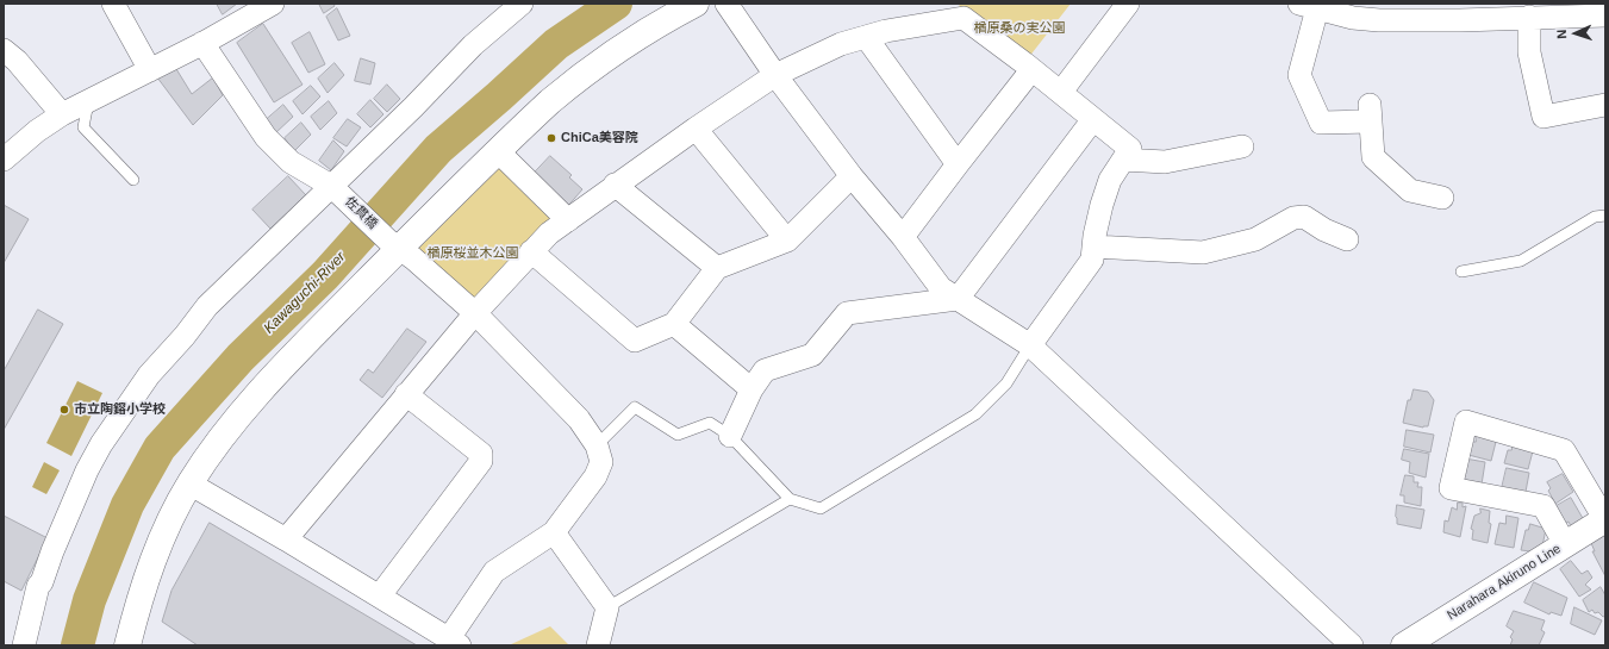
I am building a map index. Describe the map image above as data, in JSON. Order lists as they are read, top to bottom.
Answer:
{
  "streets": {
    "street": ["佐貫橋", "Narahara Akiruno Line"]
  },
  "water": ["Kawaguchi-River"],
  "parks": ["楢原桑の実公園", "楢原桜並木公園"],
  "places": ["ChiCa美容院", "市立陶鎔小学校"],
  "north": "left"
}
